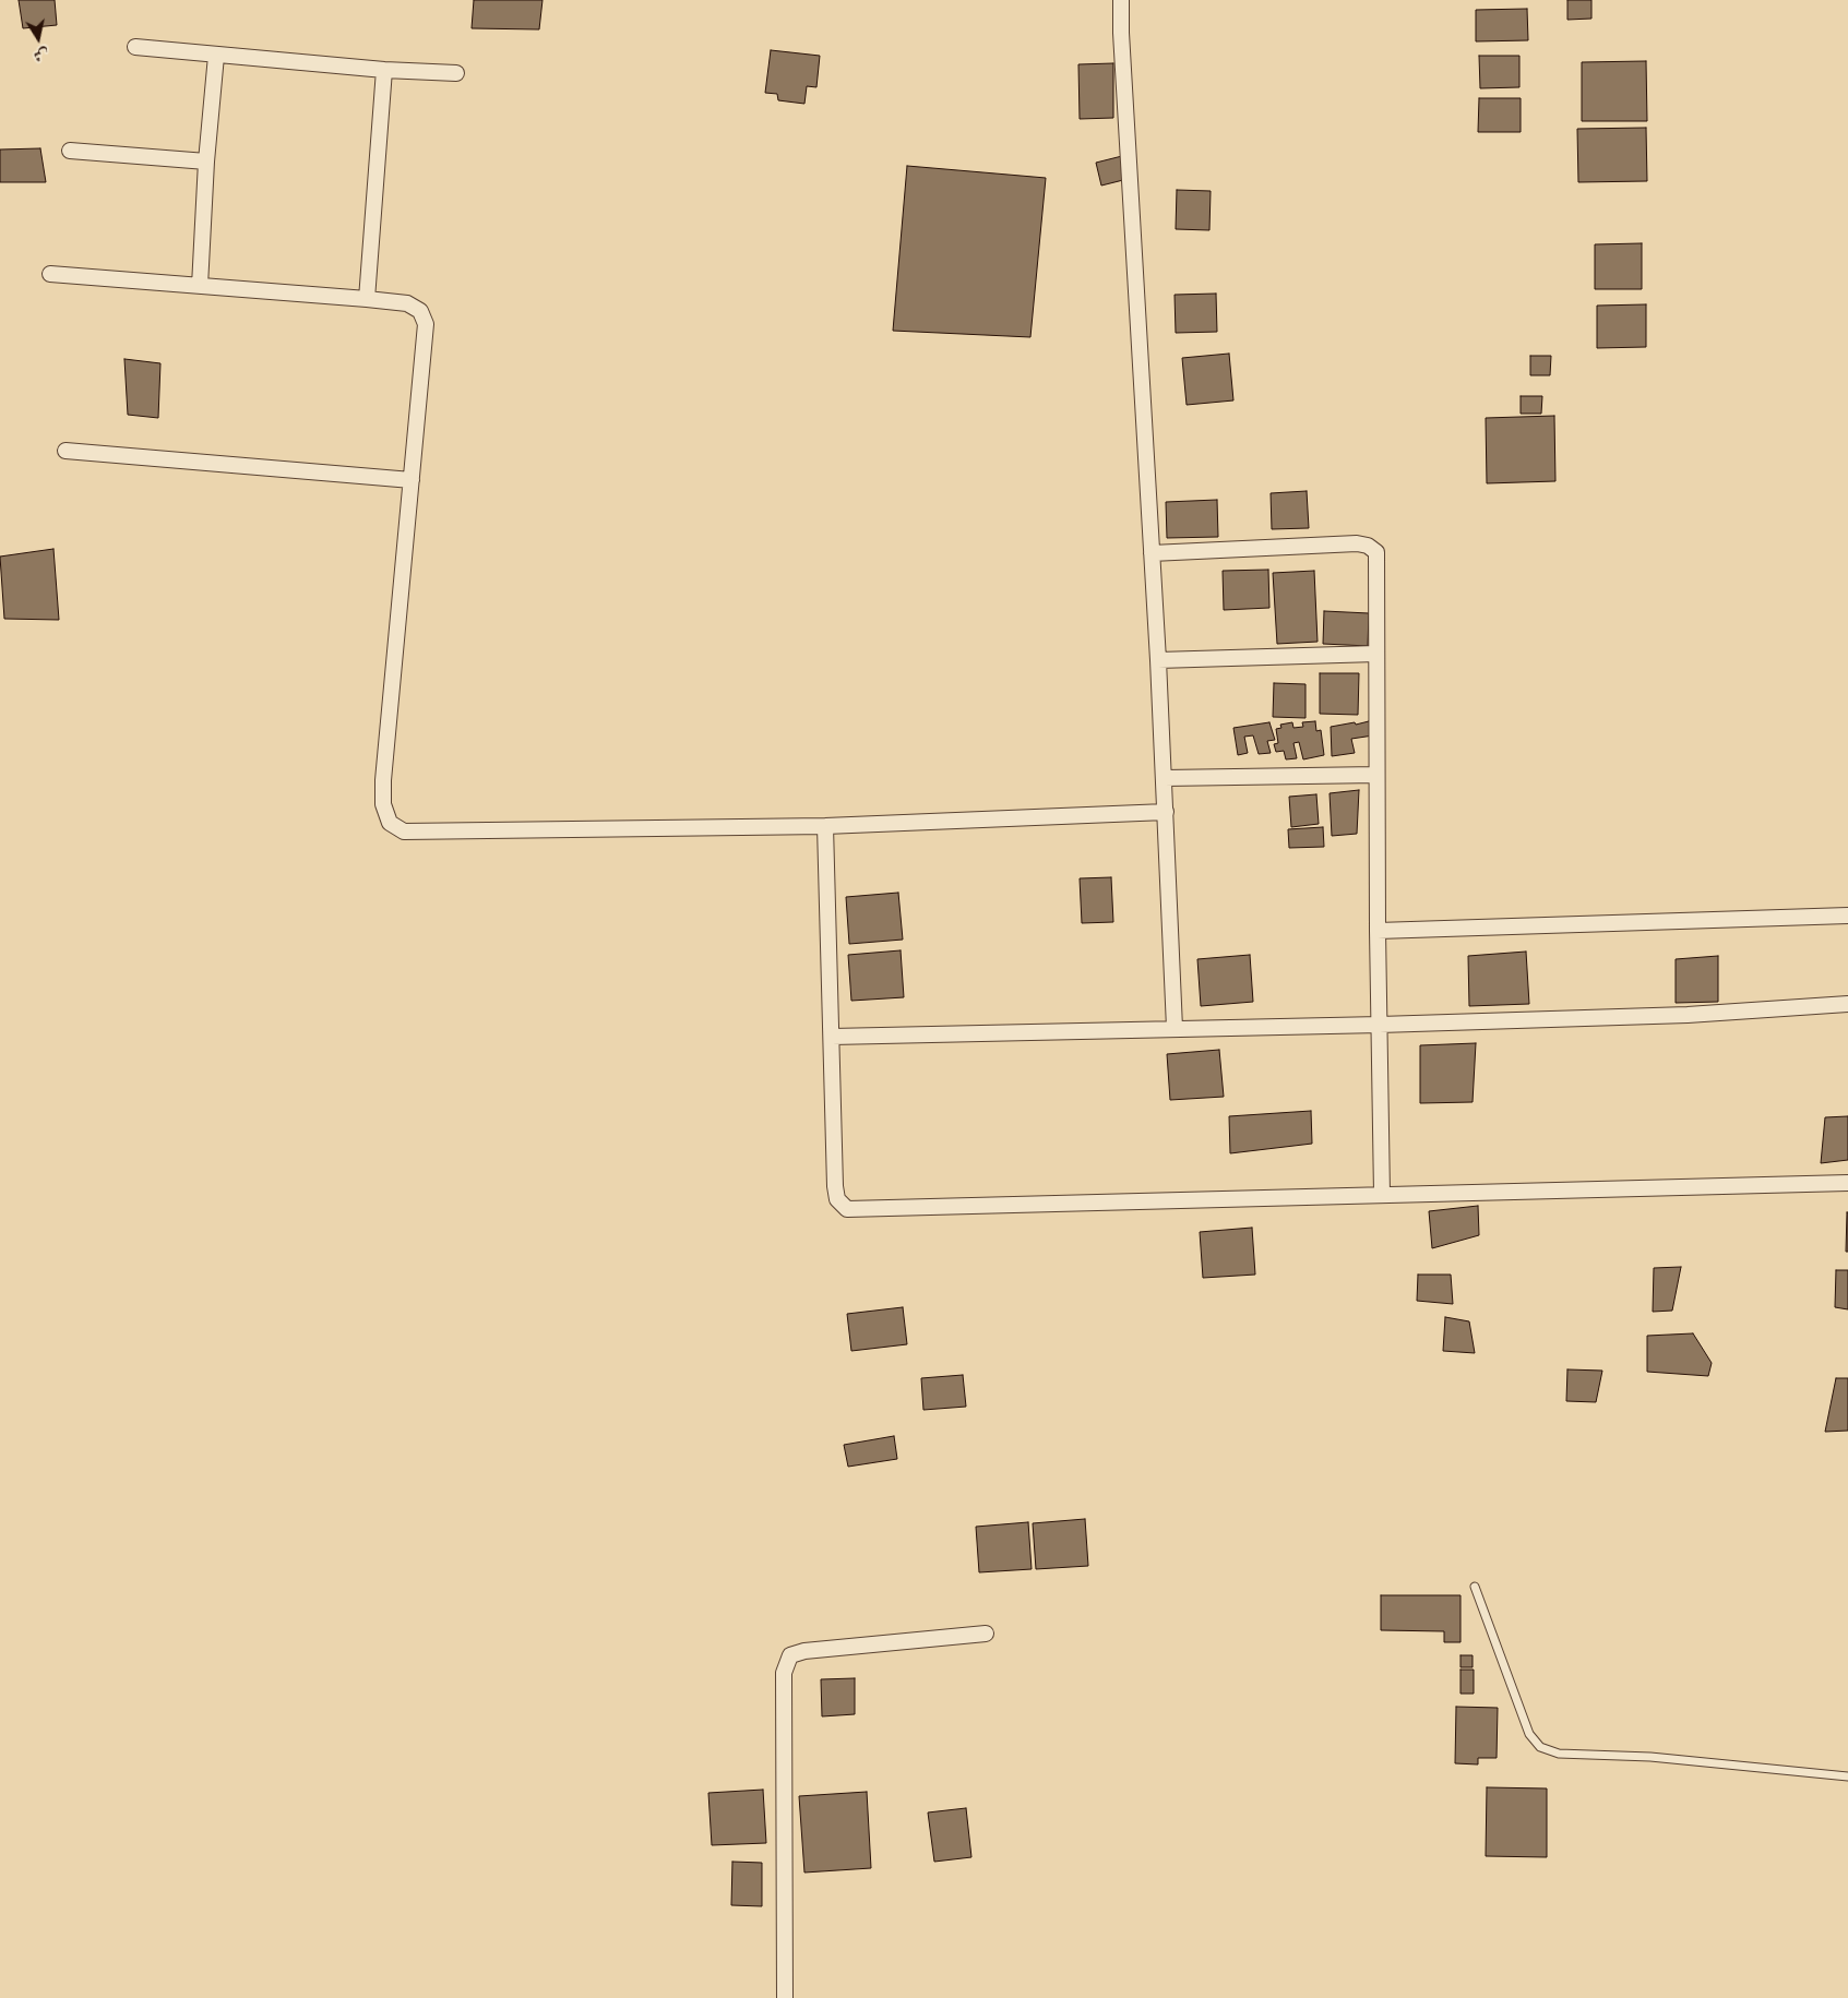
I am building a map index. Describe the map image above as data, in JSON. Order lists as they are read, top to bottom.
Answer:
{
  "north": "bottom"
}
